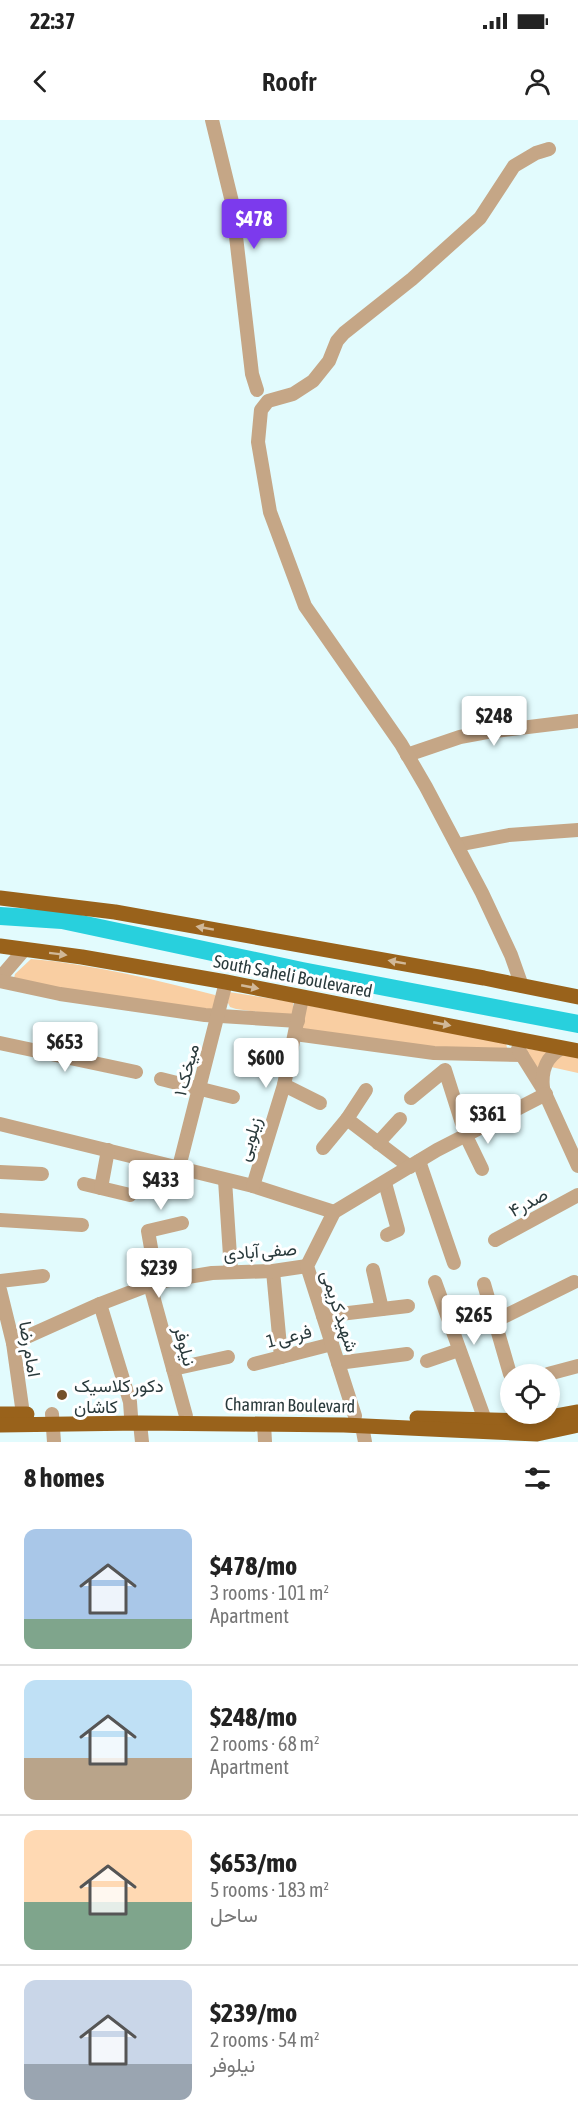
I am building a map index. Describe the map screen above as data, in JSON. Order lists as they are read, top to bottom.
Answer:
{
  "streets": {
    "main road": ["South Saheli Boulevared", "Chamran Boulevard"],
    "street": [
      "میخک ۱",
      "زیلویی",
      "صدر۴",
      "صفی آبادی",
      "شهید کریمی",
      "فرعی 1",
      "نیلوفر",
      "امام رضا"
    ]
  },
  "crossings": [
    ["South Saheli Boulevared", "میخک ۱"],
    ["South Saheli Boulevared", "زیلویی"],
    ["صفی آبادی", "شهید کریمی"],
    ["صفی آبادی", "نیلوفر"],
    ["صفی آبادی", "امام رضا"],
    ["شهید کریمی", "فرعی 1"],
    ["شهید کریمی", "Chamran Boulevard"],
    ["نیلوفر", "Chamran Boulevard"],
    ["امام رضا", "Chamran Boulevard"]
  ],
  "places": ["دکور کلاسیک کاشان"],
  "page": {
    "status": "22:37",
    "header": "Roofr",
    "price": [
      "$478",
      "$248",
      "$653",
      "$600",
      "$361",
      "$433",
      "$239",
      "$265"
    ],
    "heading": "8 homes",
    "list": [
      {
        "name": "$478/mo",
        "note": "3 rooms · 101 m² · Apartment"
      },
      {
        "name": "$248/mo",
        "note": "2 rooms · 68 m² · Apartment"
      },
      {
        "name": "$653/mo",
        "note": "5 rooms · 183 m² · ساحل"
      },
      {
        "name": "$239/mo",
        "note": "2 rooms · 54 m² · نیلوفر"
      }
    ]
  }
}
